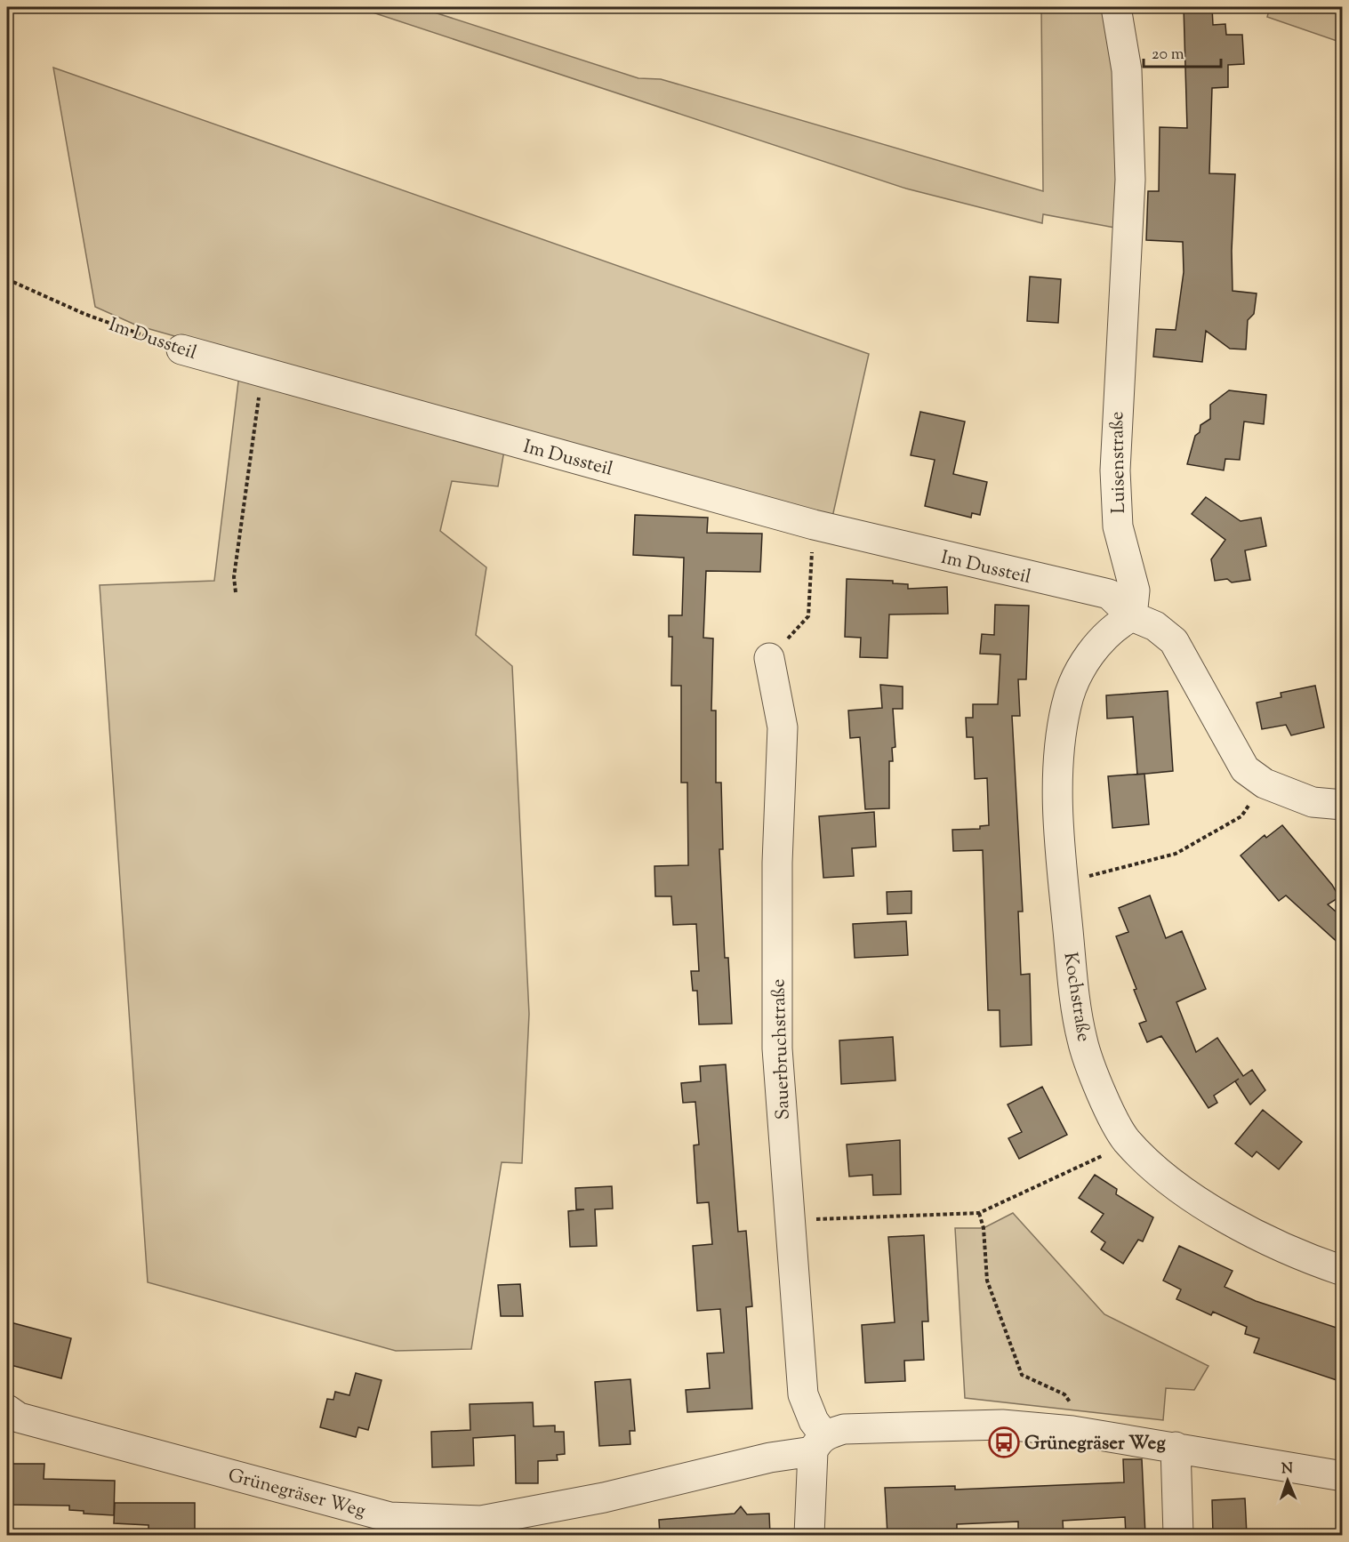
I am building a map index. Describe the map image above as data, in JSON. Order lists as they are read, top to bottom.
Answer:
{
  "streets": {
    "street": [
      "Im Dussteil",
      "Luisenstraße",
      "Kochstraße",
      "Sauerbruchstraße",
      "Grünegräser Weg"
    ]
  },
  "crossings": [
    ["Im Dussteil", "Luisenstraße"],
    ["Im Dussteil", "Kochstraße"],
    ["Luisenstraße", "Kochstraße"],
    ["Sauerbruchstraße", "Grünegräser Weg"]
  ],
  "places": {
    "bus stop": ["Grünegräser Weg"]
  },
  "scale_bar": "20 m",
  "north": "top"
}
